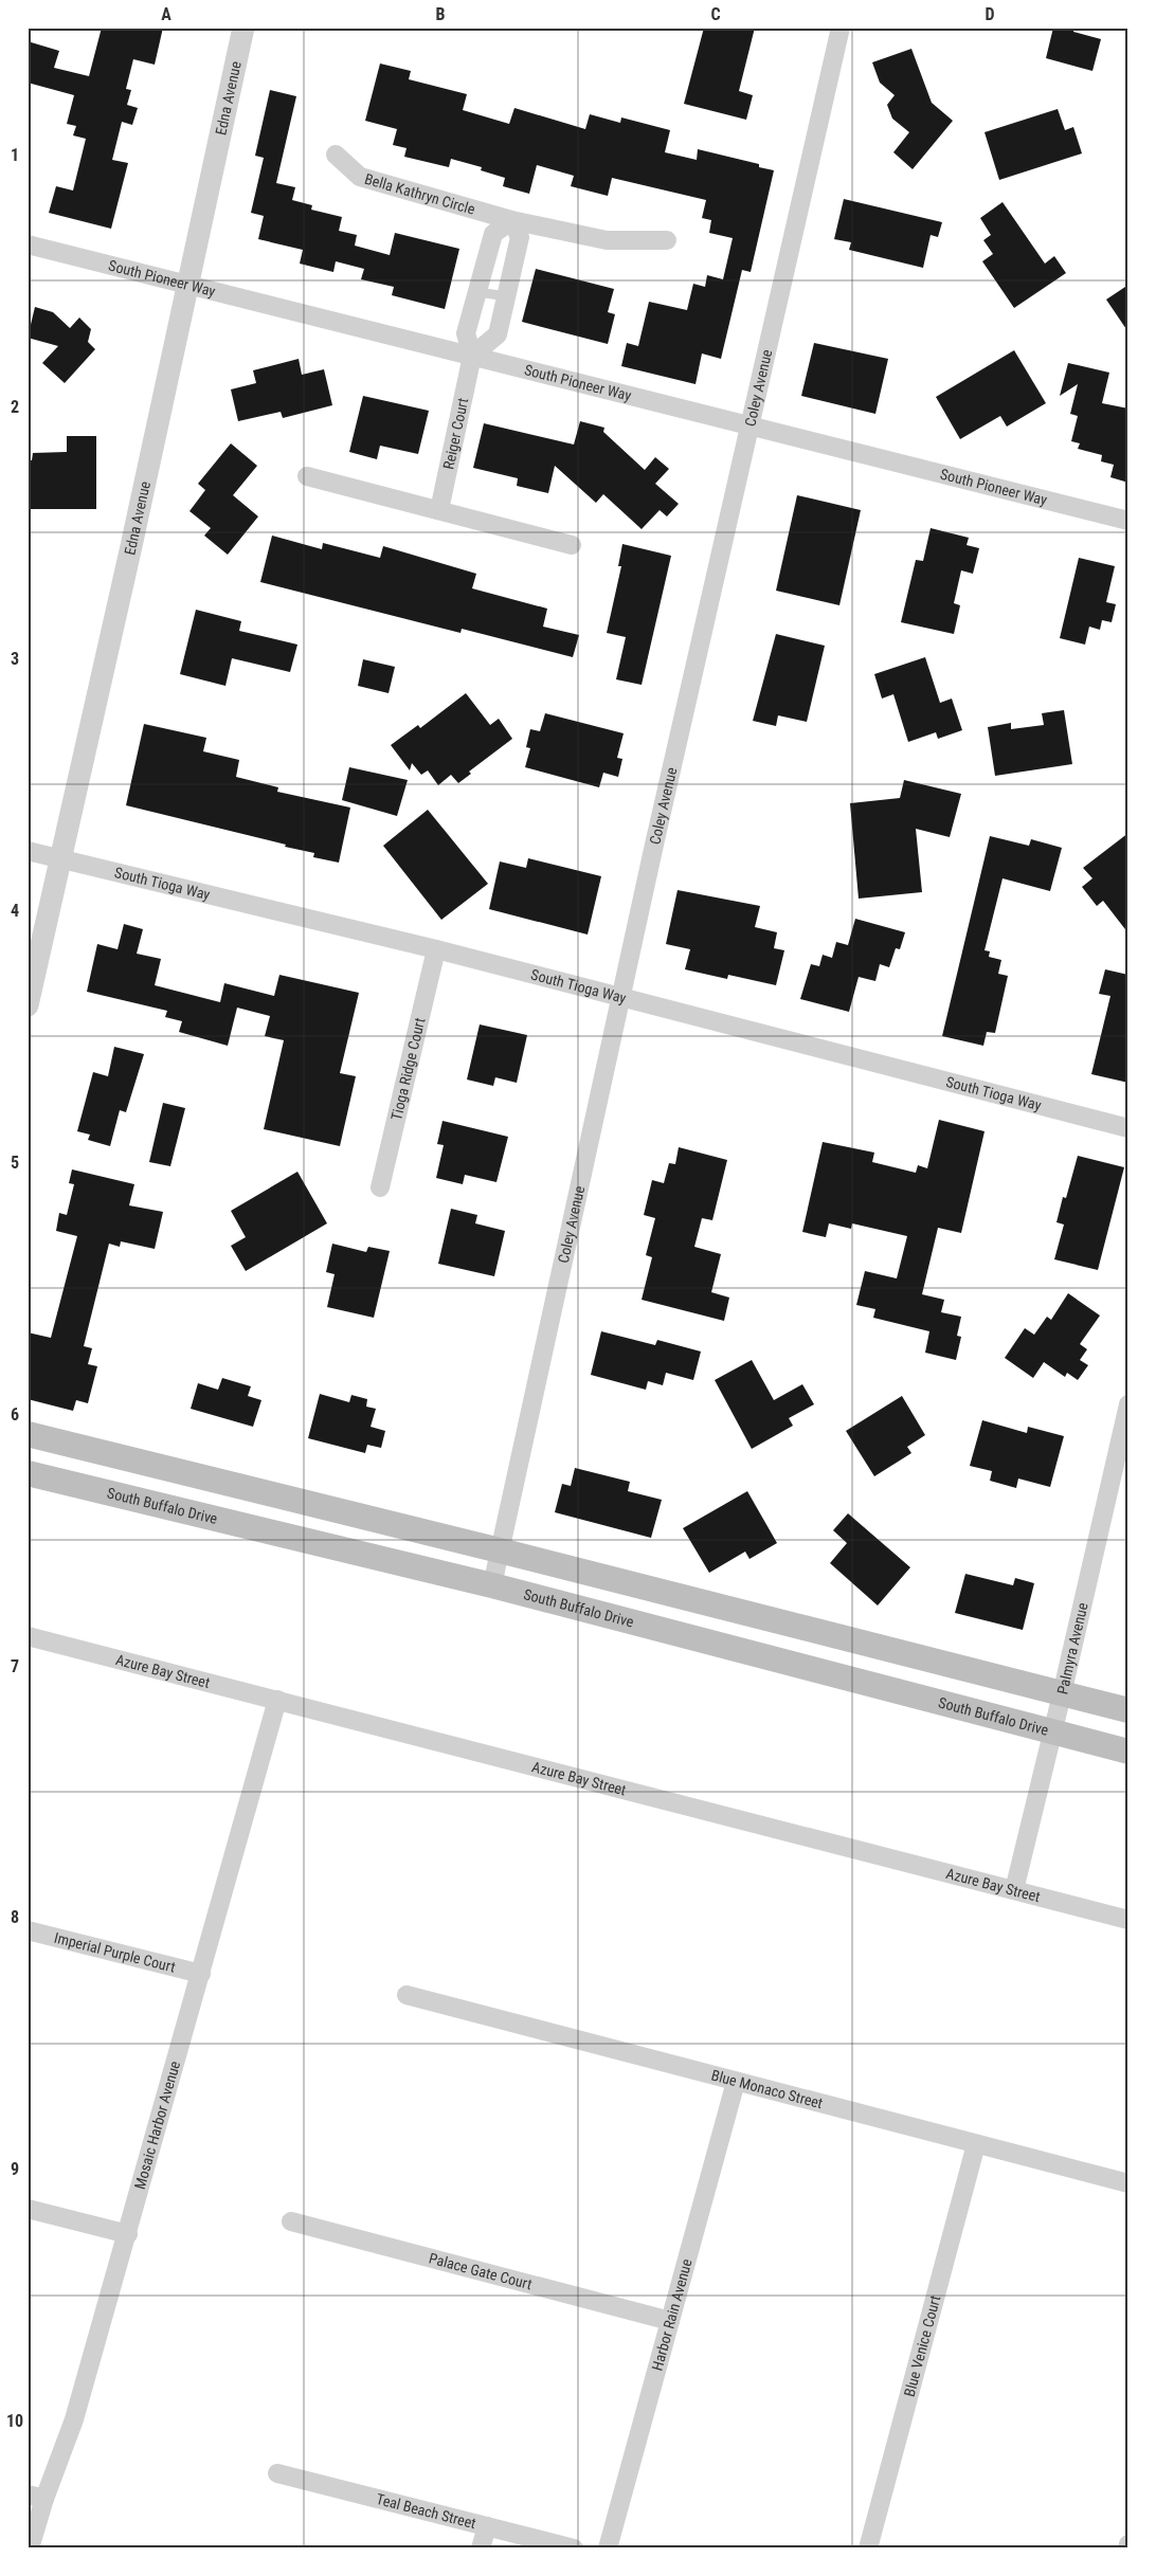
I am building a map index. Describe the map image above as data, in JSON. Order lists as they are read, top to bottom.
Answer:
{
  "streets": {
    "main road": ["South Buffalo Drive"],
    "street": [
      "Edna Avenue",
      "Bella Kathryn Circle",
      "South Pioneer Way",
      "Coley Avenue",
      "Reiger Court",
      "South Tioga Way",
      "Tioga Ridge Court",
      "Palmyra Avenue",
      "Azure Bay Street",
      "Imperial Purple Court",
      "Blue Monaco Street",
      "Mosaic Harbor Avenue",
      "Palace Gate Court",
      "Harbor Rain Avenue",
      "Blue Venice Court",
      "Teal Beach Street"
    ]
  },
  "crossings": [
    ["Edna Avenue", "South Pioneer Way"],
    ["Edna Avenue", "South Tioga Way"],
    ["South Pioneer Way", "Coley Avenue"],
    ["South Pioneer Way", "Reiger Court"],
    ["Coley Avenue", "South Tioga Way"],
    ["Coley Avenue", "South Buffalo Drive"],
    ["South Tioga Way", "Tioga Ridge Court"],
    ["South Buffalo Drive", "Palmyra Avenue"],
    ["Palmyra Avenue", "Azure Bay Street"],
    ["Azure Bay Street", "Mosaic Harbor Avenue"],
    ["Imperial Purple Court", "Mosaic Harbor Avenue"],
    ["Blue Monaco Street", "Harbor Rain Avenue"],
    ["Blue Monaco Street", "Blue Venice Court"],
    ["Palace Gate Court", "Harbor Rain Avenue"]
  ],
  "grid": {
    "columns": [
      "A",
      "B",
      "C",
      "D"
    ],
    "rows": [
      "1",
      "2",
      "3",
      "4",
      "5",
      "6",
      "7",
      "8",
      "9",
      "10"
    ]
  }
}
